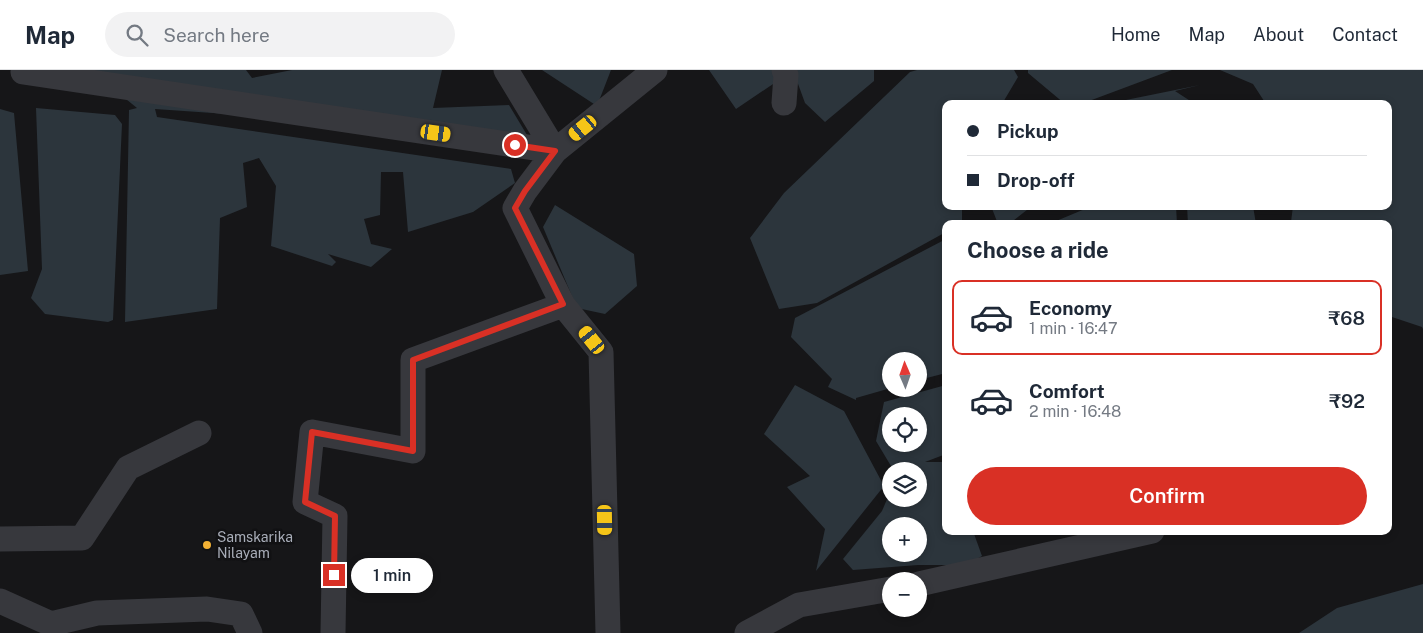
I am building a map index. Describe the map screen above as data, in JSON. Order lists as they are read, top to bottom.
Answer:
{
  "places": ["Samskarika Nilayam"],
  "north": "top",
  "page": {
    "header": "Map",
    "search": "Search here",
    "nav": [
      "Home",
      "Map",
      "About",
      "Contact"
    ],
    "banner": ["Pickup", "Drop-off"],
    "heading": "Choose a ride",
    "list": [
      {
        "name": "Economy",
        "note": "1 min · 16:47",
        "value": "₹68"
      },
      {
        "name": "Comfort",
        "note": "2 min · 16:48",
        "value": "₹92"
      }
    ],
    "map_buttons": ["+", "−"],
    "buttons": "Confirm",
    "bubble": "1 min"
  }
}
